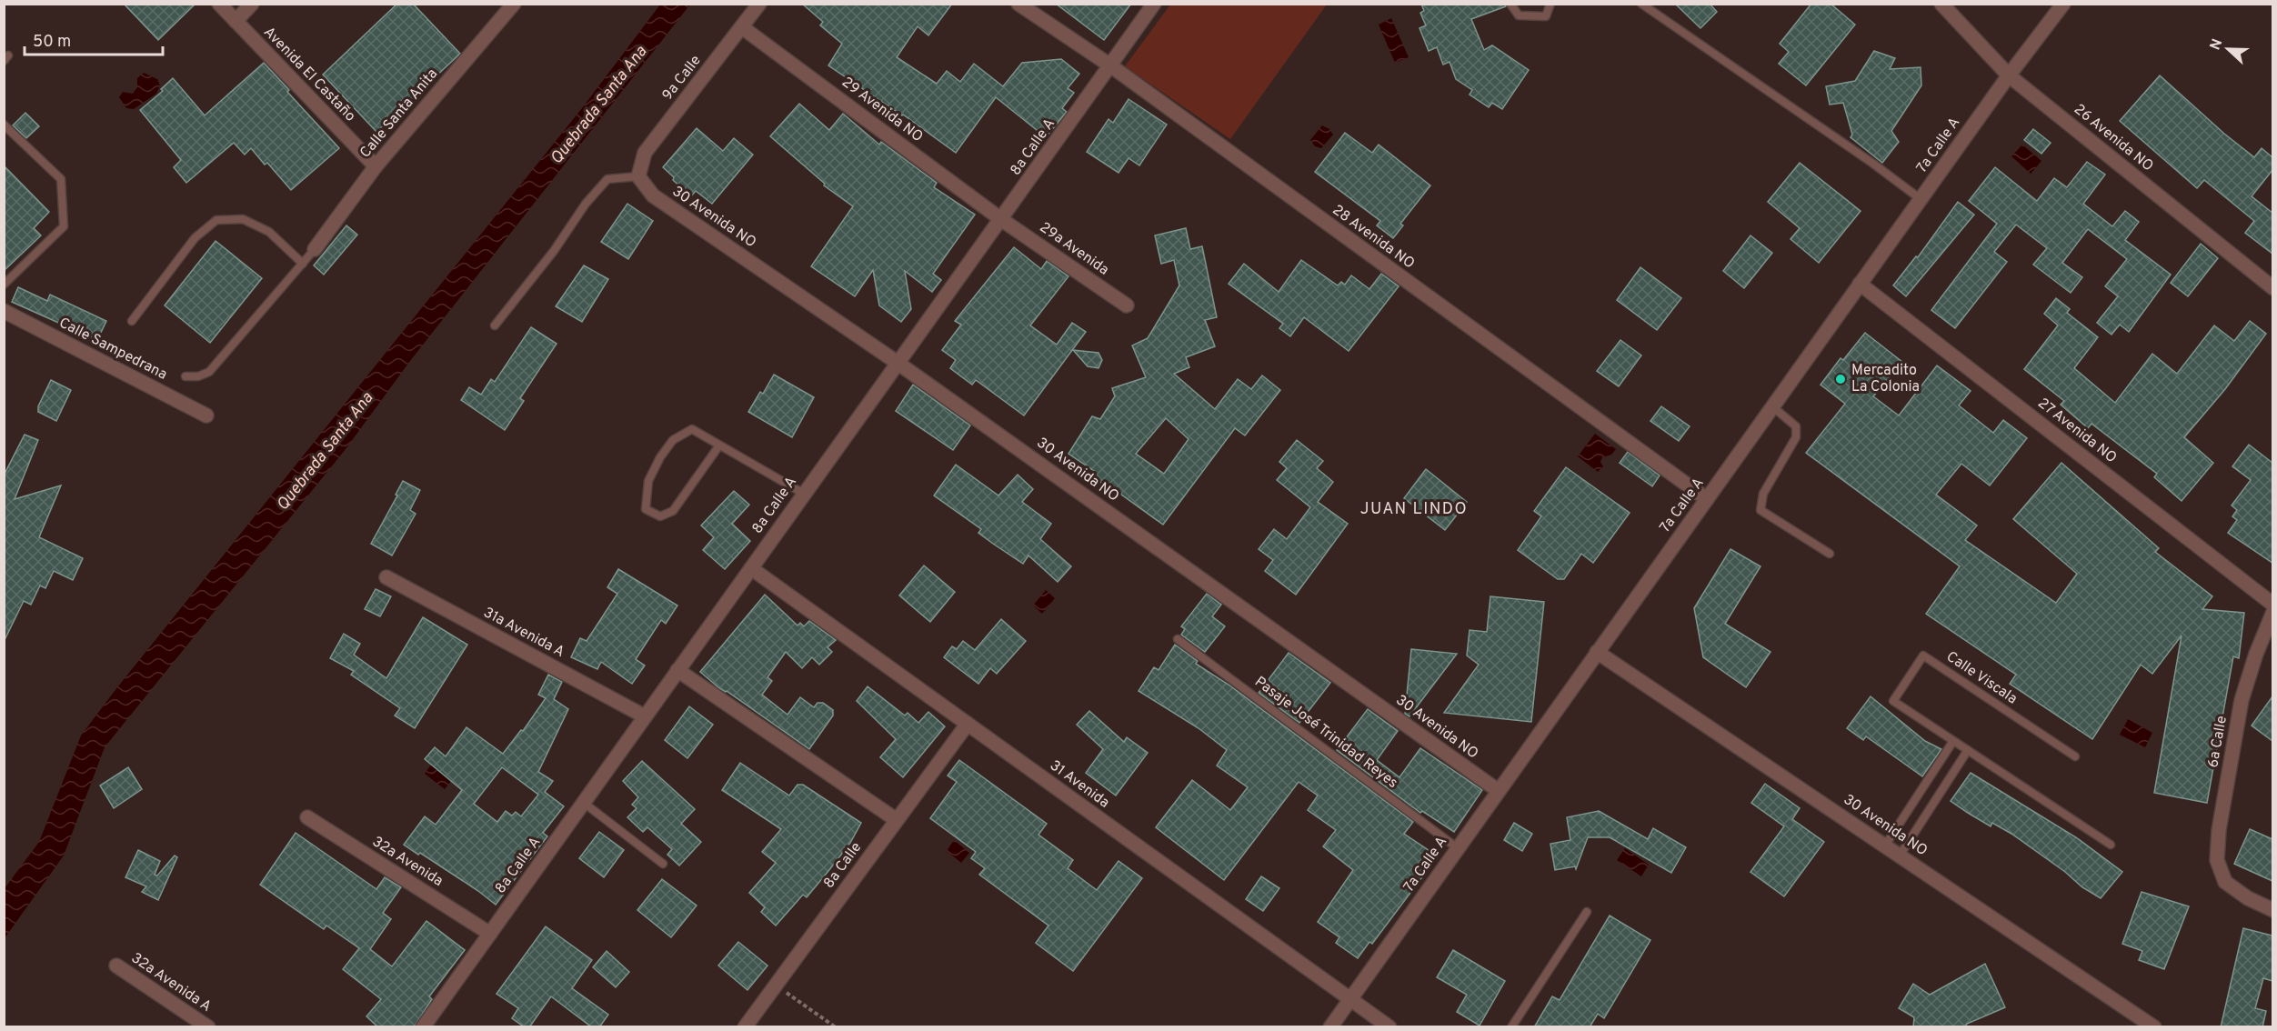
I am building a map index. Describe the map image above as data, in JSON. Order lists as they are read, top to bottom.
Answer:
{
  "streets": {
    "street": [
      "Avenida El Castaño",
      "9a Calle",
      "29 Avenida NO",
      "Calle Santa Anita",
      "26 Avenida NO",
      "7a Calle A",
      "8a Calle A",
      "30 Avenida NO",
      "28 Avenida NO",
      "29a Avenida",
      "Calle Sampedrana",
      "27 Avenida NO",
      "31a Avenida A",
      "6a Calle",
      "31 Avenida",
      "32a Avenida",
      "8a Calle",
      "32a Avenida A"
    ],
    "lane": ["Calle Viscala", "Pasaje José Trinidad Reyes"]
  },
  "crossings": [
    ["Avenida El Castaño", "Calle Santa Anita"],
    ["9a Calle", "29 Avenida NO"],
    ["9a Calle", "30 Avenida NO"],
    ["29 Avenida NO", "8a Calle A"],
    ["29 Avenida NO", "29a Avenida"],
    ["26 Avenida NO", "7a Calle A"],
    ["7a Calle A", "30 Avenida NO"],
    ["7a Calle A", "28 Avenida NO"],
    ["7a Calle A", "27 Avenida NO"],
    ["7a Calle A", "Pasaje José Trinidad Reyes"],
    ["7a Calle A", "31 Avenida"],
    ["8a Calle A", "30 Avenida NO"],
    ["8a Calle A", "28 Avenida NO"],
    ["8a Calle A", "29a Avenida"],
    ["8a Calle A", "31a Avenida A"],
    ["8a Calle A", "31 Avenida"],
    ["8a Calle A", "32a Avenida"],
    ["31 Avenida", "8a Calle"]
  ],
  "districts": ["JUAN LINDO"],
  "water": ["Quebrada Santa Ana"],
  "places": ["Mercadito La Colonia"],
  "scale_bar": "50 m",
  "north": "left"
}
